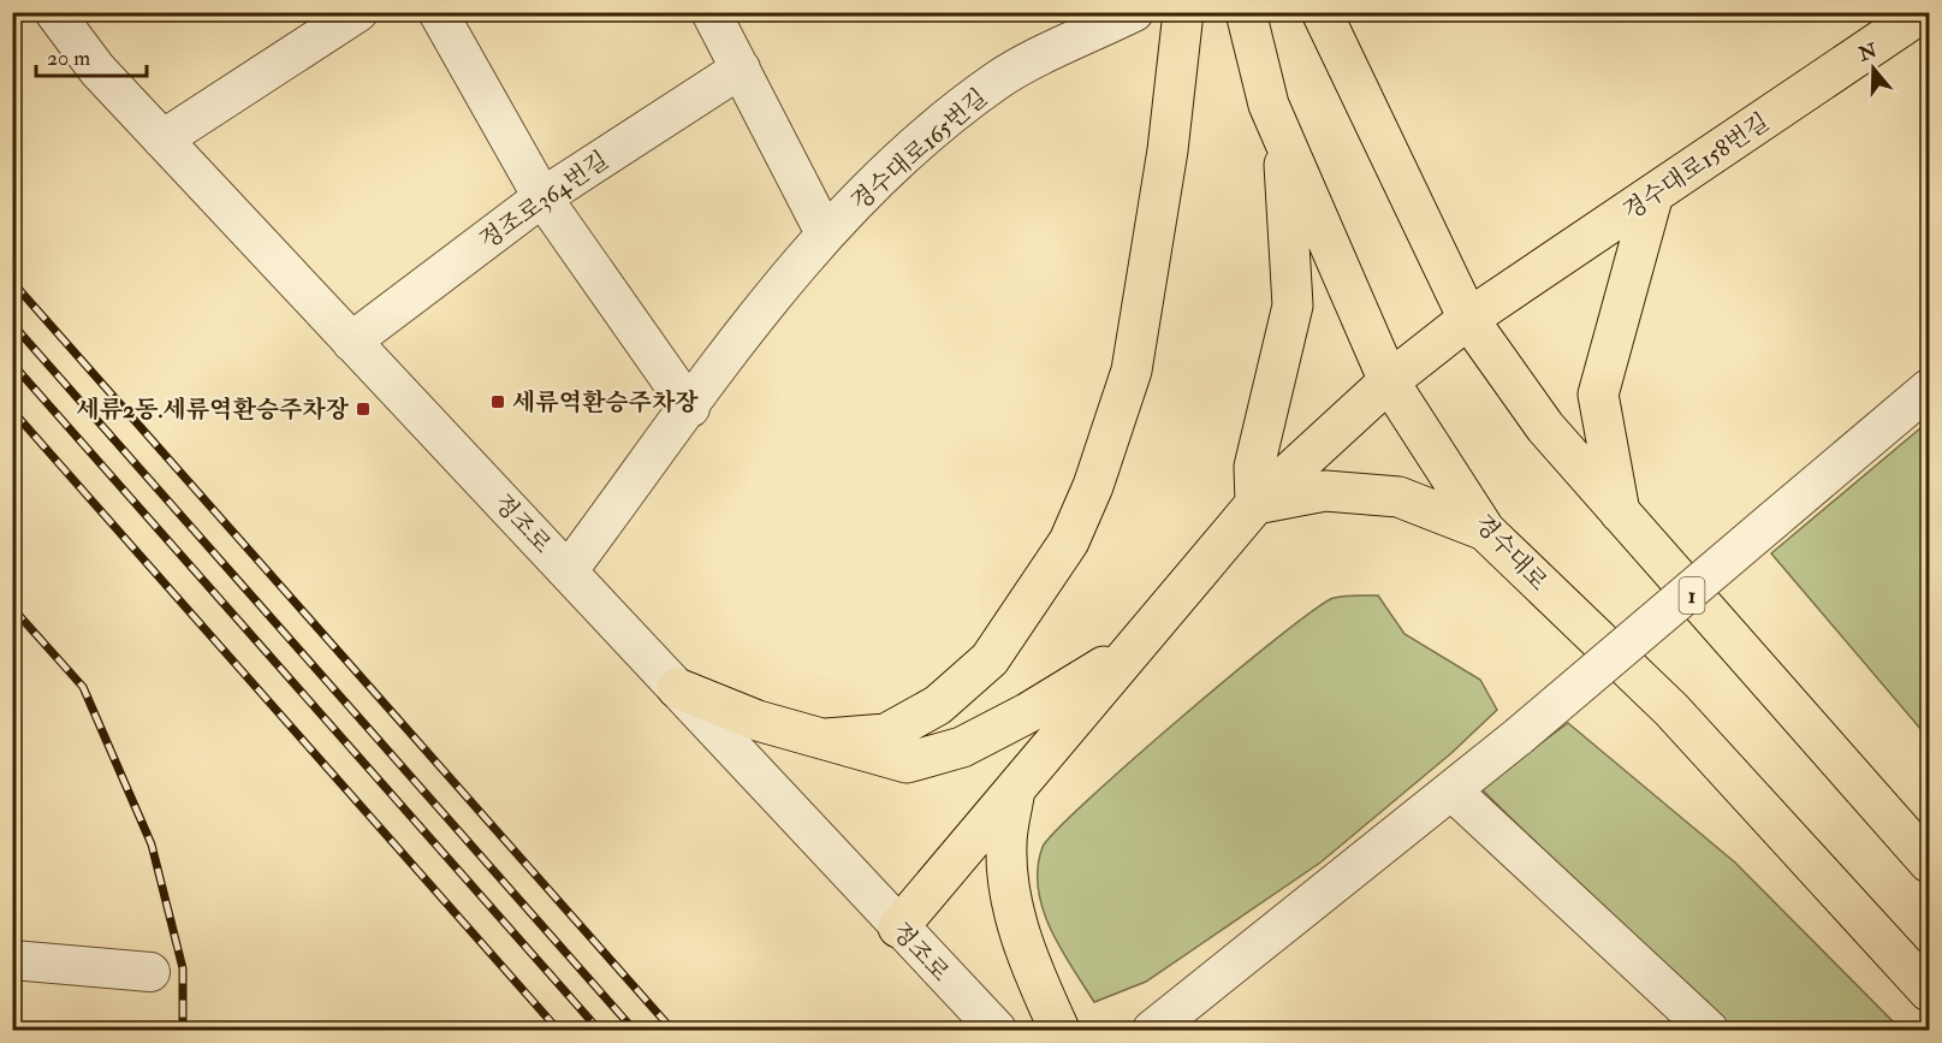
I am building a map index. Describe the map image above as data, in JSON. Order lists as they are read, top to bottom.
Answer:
{
  "streets": {
    "main road": ["경수대로158번길", "경수대로", "1"],
    "street": ["경수대로165번길", "정조로364번길", "정조로"]
  },
  "crossings": [
    ["경수대로165번길", "정조로"],
    ["경수대로158번길", "정조로"],
    ["경수대로158번길", "경수대로"],
    ["경수대로158번길", "1"],
    ["정조로364번길", "정조로"]
  ],
  "places": {
    "transit": ["세류역환승주차장", "세류2동.세류역환승주차장"]
  },
  "scale_bar": "20 m",
  "north": "top"
}
